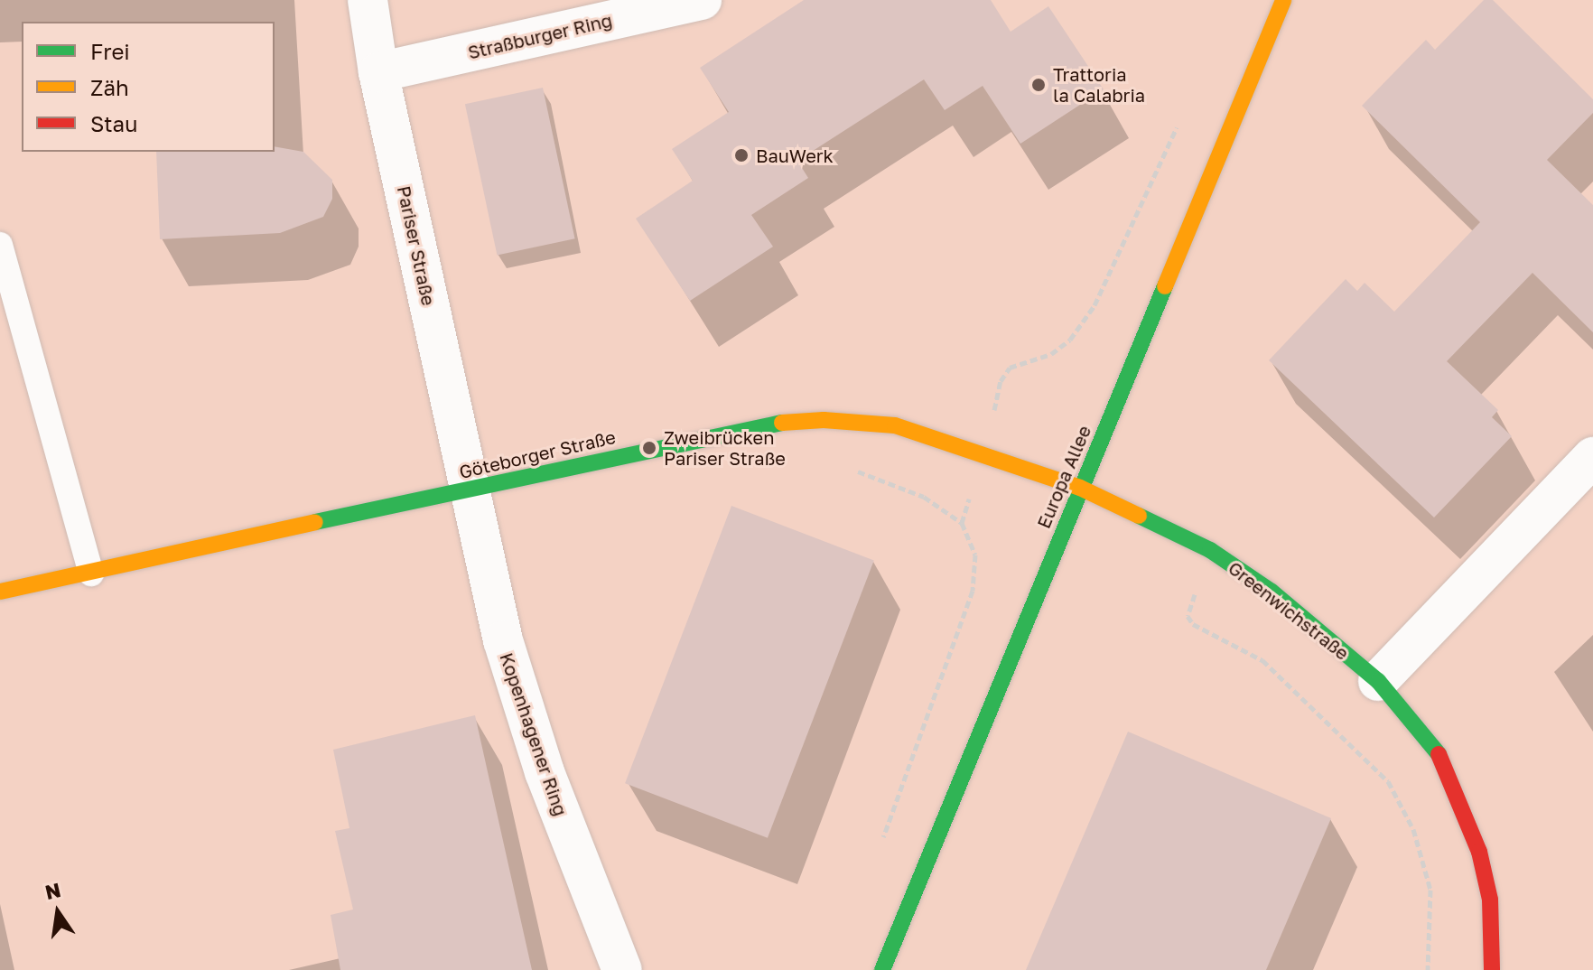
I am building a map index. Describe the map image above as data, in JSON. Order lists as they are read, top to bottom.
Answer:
{
  "streets": {
    "street": [
      "Straßburger Ring",
      "Pariser Straße",
      "Göteborger Straße",
      "Europa Allee",
      "Greenwichstraße",
      "Kopenhagener Ring"
    ]
  },
  "crossings": [
    ["Straßburger Ring", "Pariser Straße"],
    ["Pariser Straße", "Göteborger Straße"],
    ["Pariser Straße", "Kopenhagener Ring"],
    ["Göteborger Straße", "Europa Allee"],
    ["Göteborger Straße", "Greenwichstraße"],
    ["Göteborger Straße", "Kopenhagener Ring"],
    ["Europa Allee", "Greenwichstraße"]
  ],
  "places": ["Trattoria la Calabria", "BauWerk", "Zweibrücken Pariser Straße"],
  "legend": ["Frei", "Zäh", "Stau"],
  "north": "top"
}
